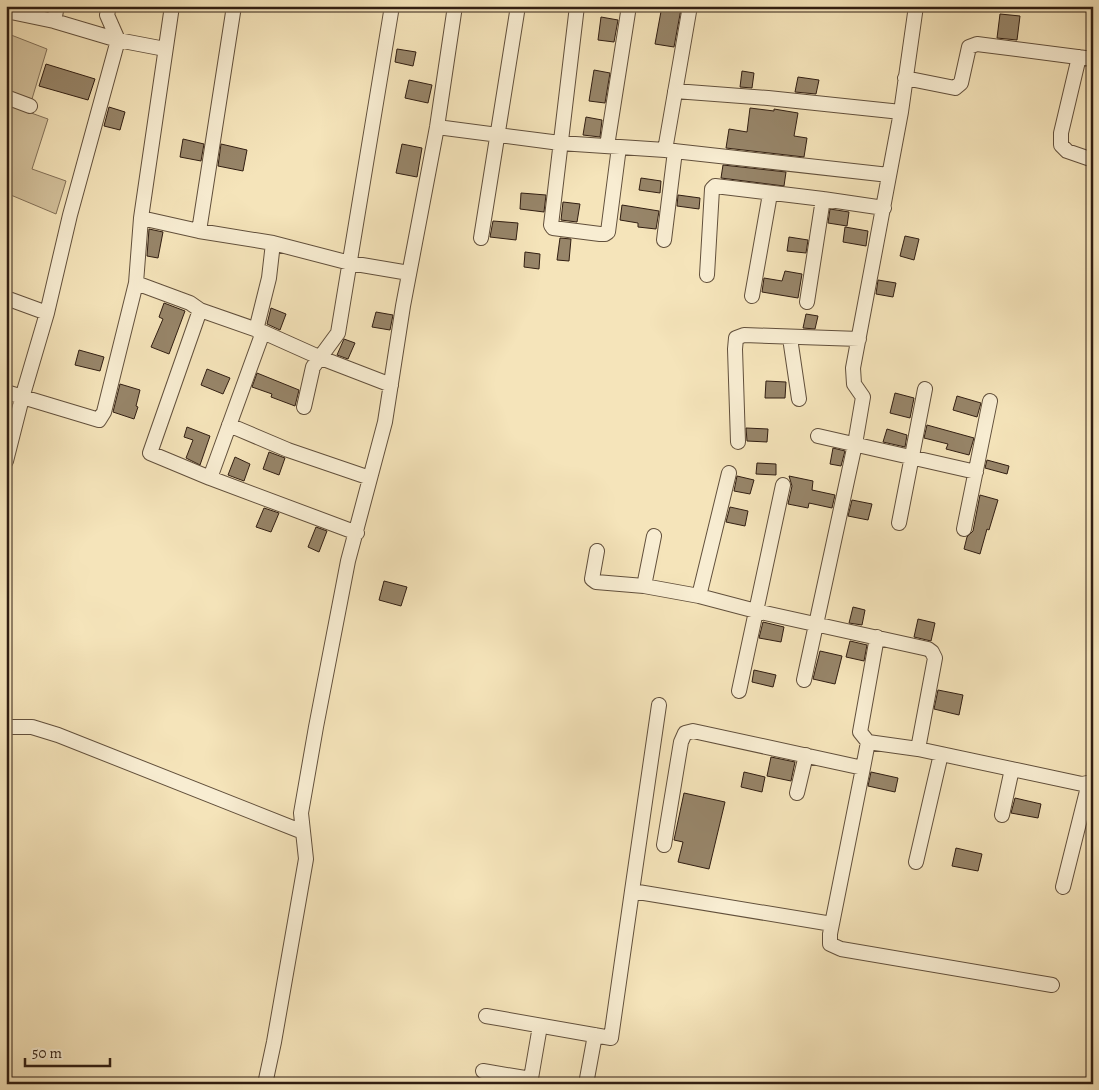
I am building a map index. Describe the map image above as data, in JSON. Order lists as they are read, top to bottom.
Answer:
{
  "scale_bar": "50 m"
}
